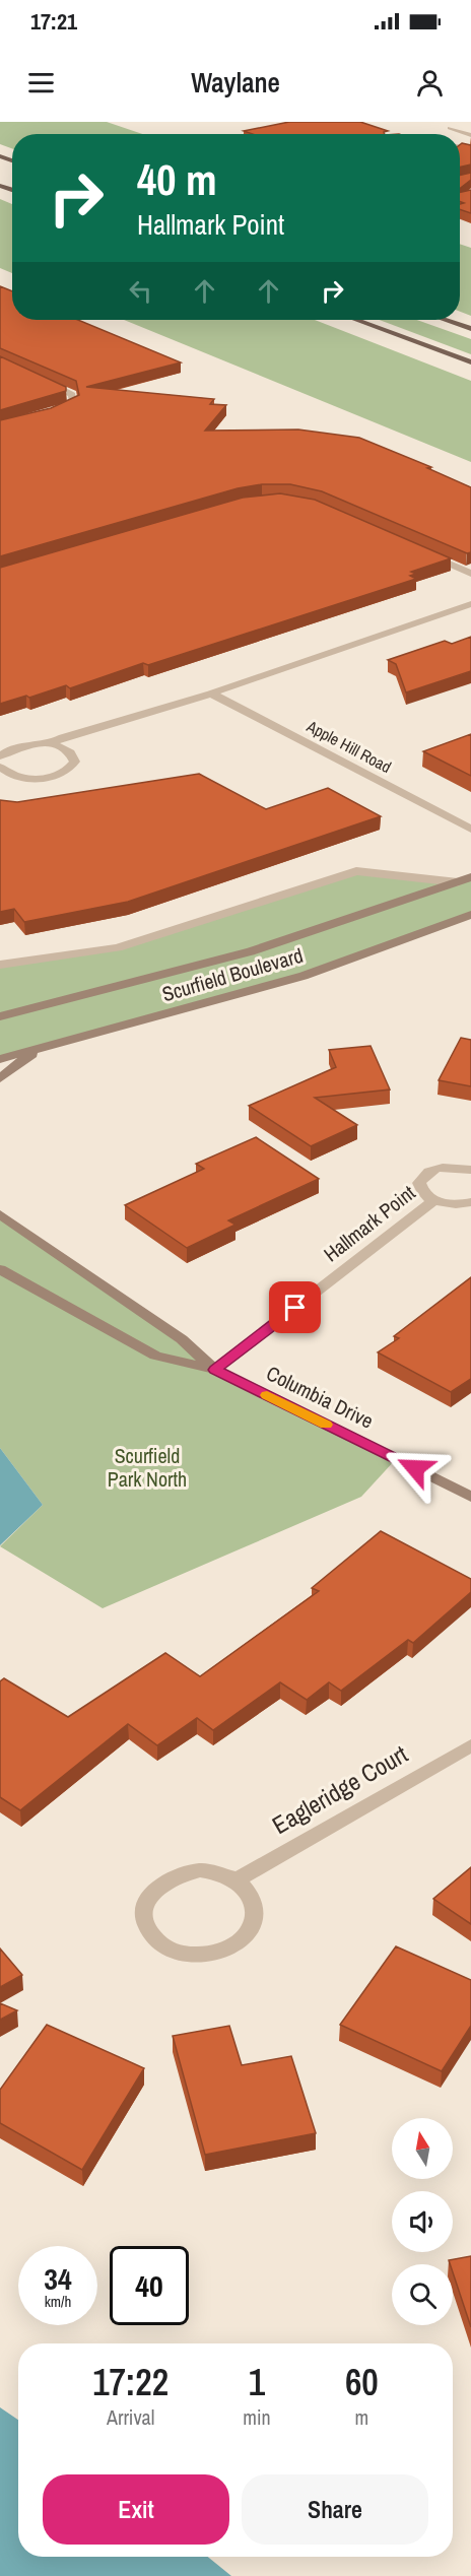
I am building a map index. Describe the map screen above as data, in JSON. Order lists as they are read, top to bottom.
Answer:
{
  "streets": {
    "street": [
      "Apple Hill Road",
      "Scurfield Boulevard",
      "Hallmark Point",
      "Columbia Drive",
      "Eagleridge Court"
    ]
  },
  "crossings": [
    ["Hallmark Point", "Columbia Drive"]
  ],
  "parks": ["Scurfield Park North"],
  "north": "top",
  "page": {
    "status": "17:21",
    "header": "Waylane",
    "turn": ["40 m", "Hallmark Point"],
    "speed": "34 km/h",
    "limit": "40",
    "eta": [
      "17:22",
      "Arrival",
      "1",
      "min",
      "60",
      "m"
    ],
    "buttons": ["Exit", "Share"]
  }
}
